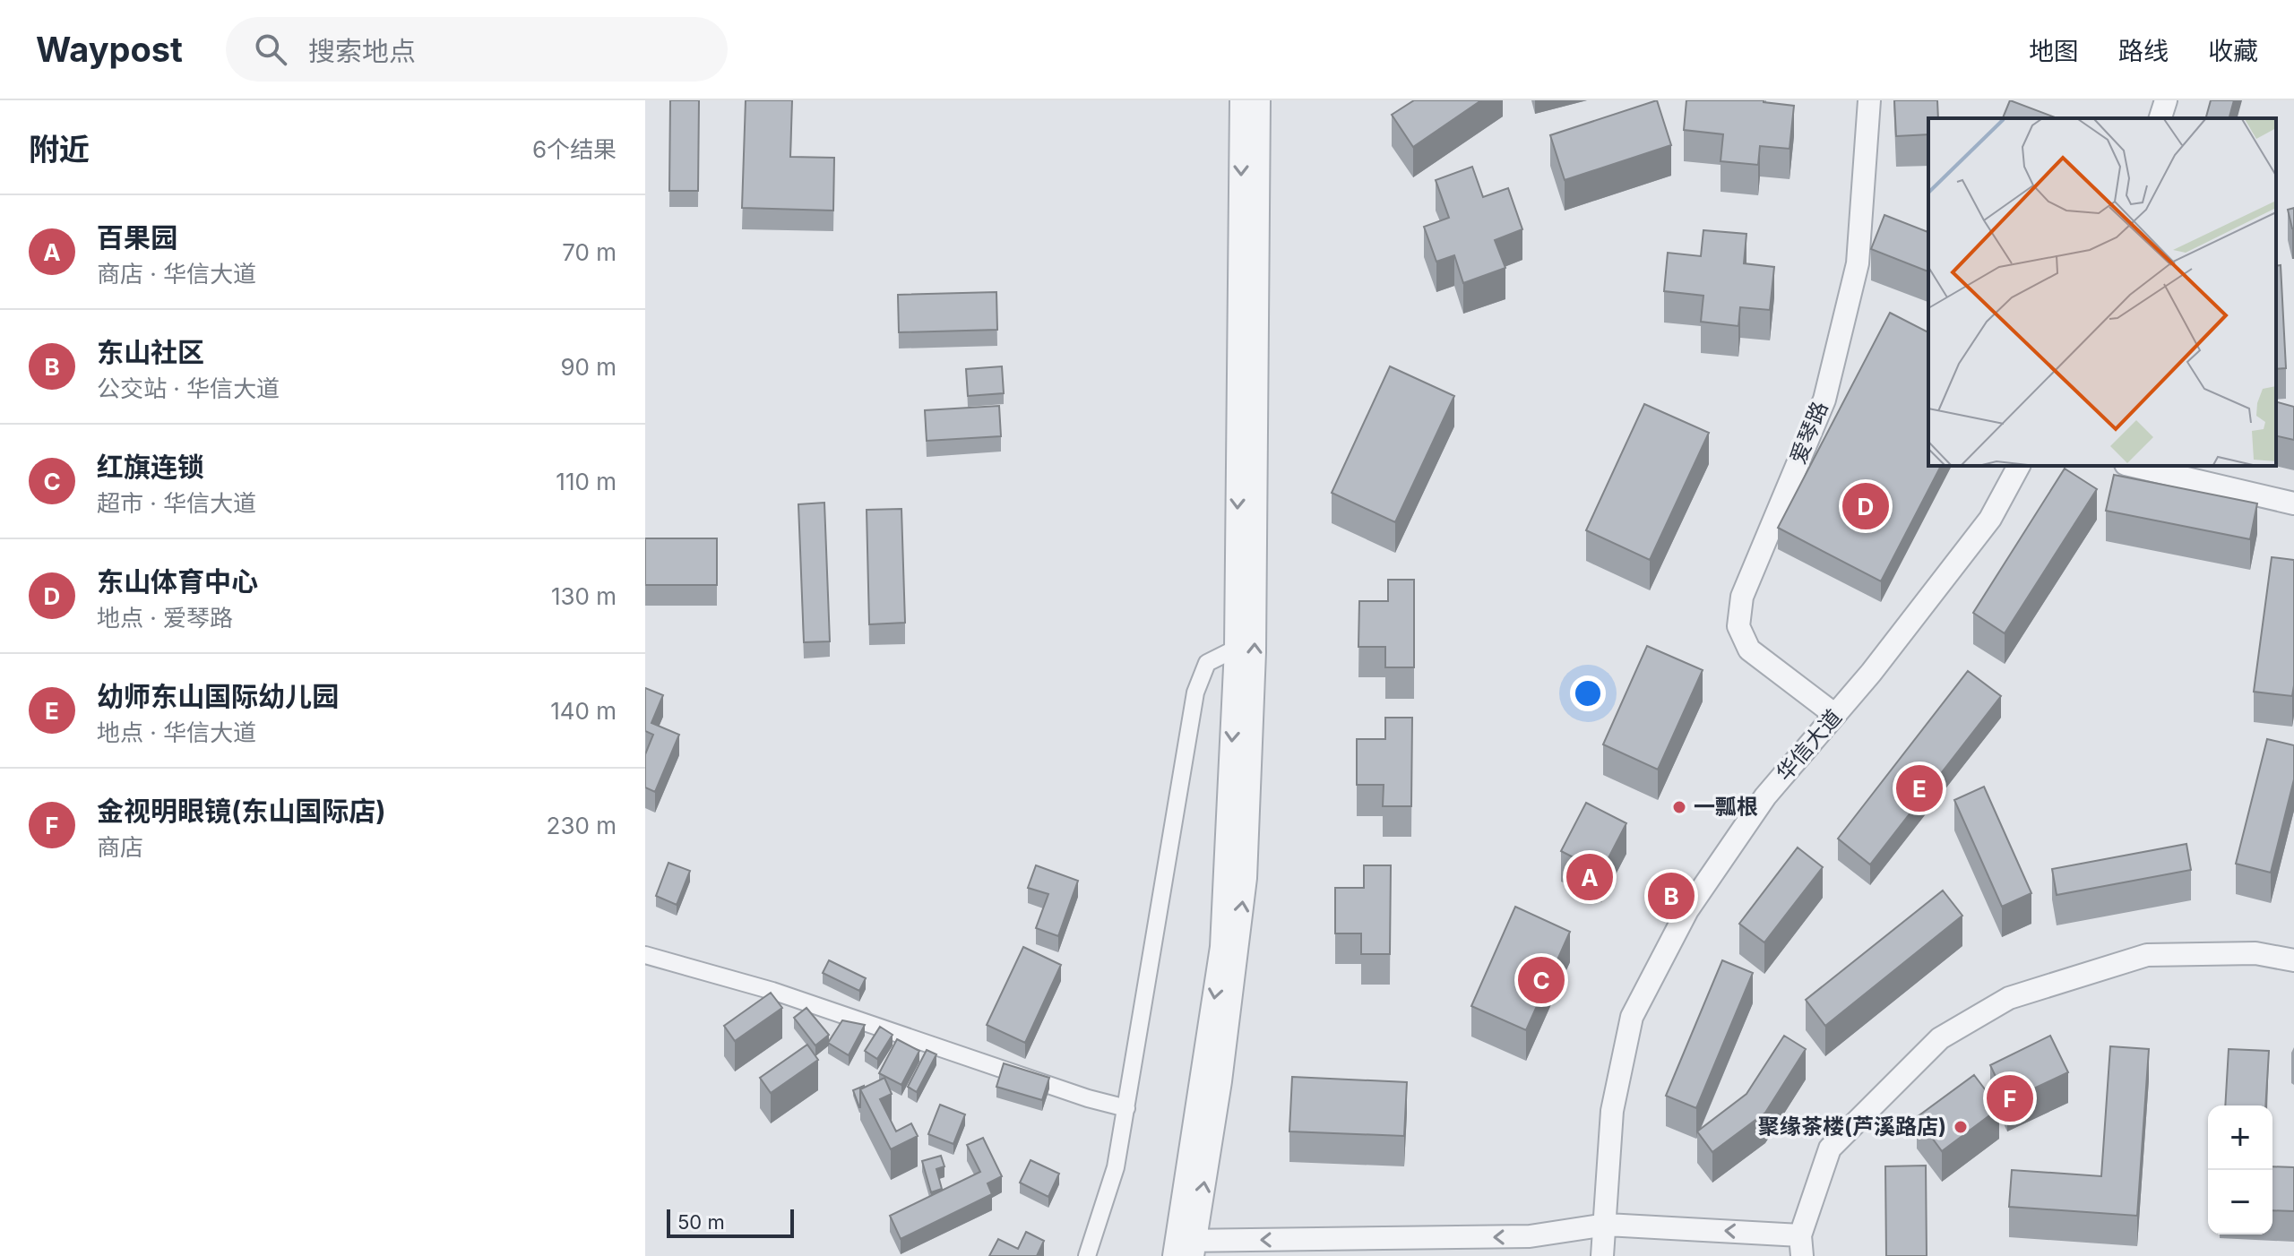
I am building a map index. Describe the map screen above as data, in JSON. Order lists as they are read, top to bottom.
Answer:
{
  "streets": {
    "street": ["爱琴路", "华信大道"]
  },
  "crossings": [
    ["爱琴路", "华信大道"]
  ],
  "places": ["一瓢根", "聚缘茶楼(芦溪路店)"],
  "scale_bar": "50 m",
  "page": {
    "header": "Waypost",
    "search": "搜索地点",
    "nav": ["地图", "路线", "收藏"],
    "heading": ["附近", "6个结果"],
    "list": [
      {
        "mark": "A",
        "name": "百果园",
        "note": "商店 · 华信大道",
        "value": "70 m"
      },
      {
        "mark": "B",
        "name": "东山社区",
        "note": "公交站 · 华信大道",
        "value": "90 m"
      },
      {
        "mark": "C",
        "name": "红旗连锁",
        "note": "超市 · 华信大道",
        "value": "110 m"
      },
      {
        "mark": "D",
        "name": "东山体育中心",
        "note": "地点 · 爱琴路",
        "value": "130 m"
      },
      {
        "mark": "E",
        "name": "幼师东山国际幼儿园",
        "note": "地点 · 华信大道",
        "value": "140 m"
      },
      {
        "mark": "F",
        "name": "金视明眼镜(东山国际店)",
        "note": "商店",
        "value": "230 m"
      }
    ],
    "pins": [
      "D",
      "E",
      "A",
      "B",
      "C",
      "F"
    ],
    "map_buttons": ["+", "−"],
    "scale": "50 m"
  }
}
